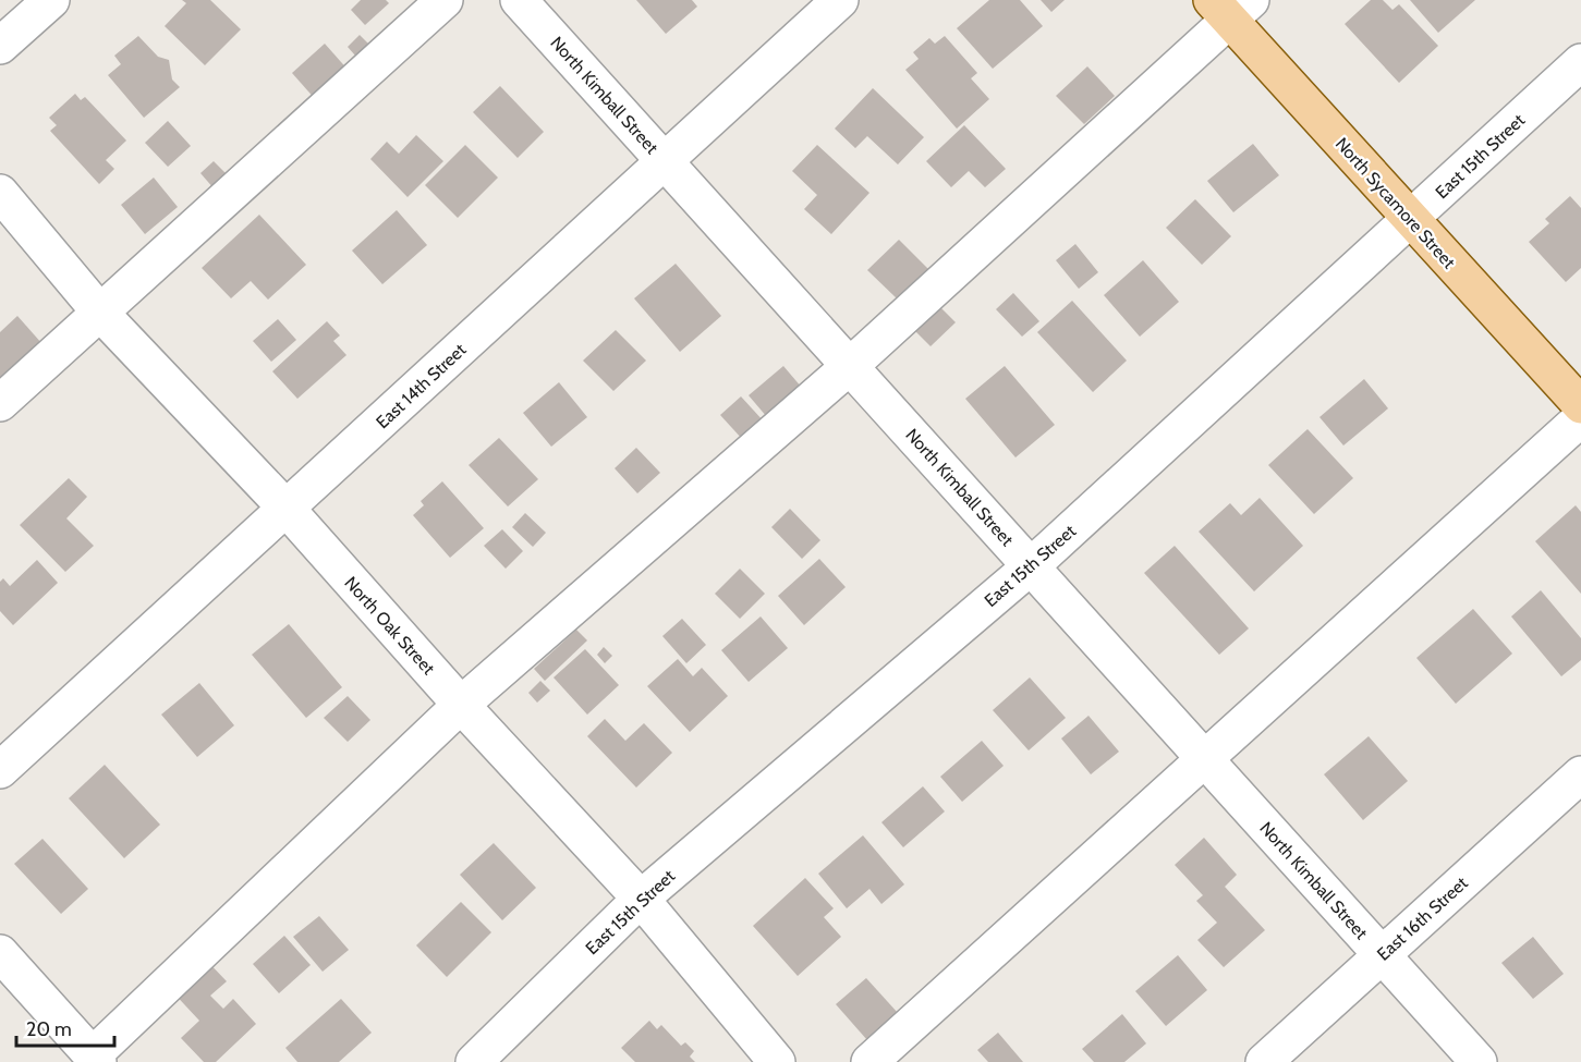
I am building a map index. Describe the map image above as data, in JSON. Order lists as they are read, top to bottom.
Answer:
{
  "streets": {
    "main road": ["North Sycamore Street"],
    "street": [
      "North Kimball Street",
      "East 15th Street",
      "East 14th Street",
      "North Oak Street",
      "East 16th Street"
    ]
  },
  "crossings": [
    ["North Kimball Street", "East 15th Street"],
    ["North Kimball Street", "East 14th Street"],
    ["North Kimball Street", "East 16th Street"],
    ["East 15th Street", "North Sycamore Street"],
    ["East 15th Street", "North Oak Street"],
    ["East 14th Street", "North Oak Street"]
  ],
  "scale_bar": "20 m"
}
